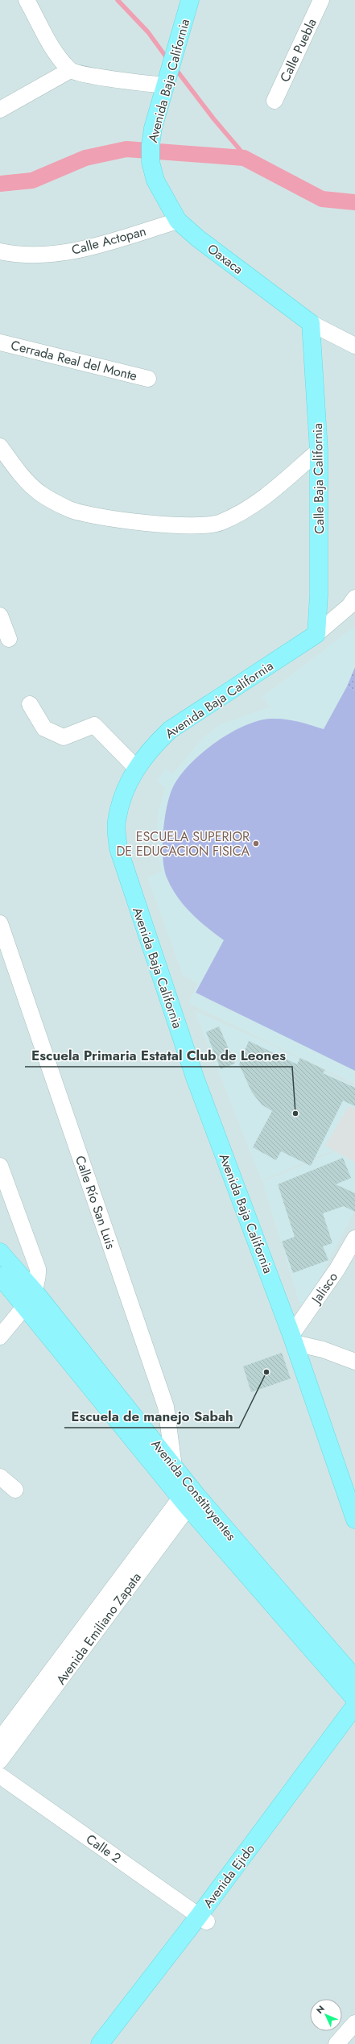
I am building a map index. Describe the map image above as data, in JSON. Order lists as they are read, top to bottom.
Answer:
{
  "streets": {
    "main road": [
      "Avenida Baja California",
      "Oaxaca",
      "Calle Baja California",
      "Avenida Constituyentes",
      "Avenida Ejido"
    ],
    "street": [
      "Calle Puebla",
      "Calle Actopan",
      "Cerrada Real del Monte",
      "Calle Río San Luis",
      "Jalisco",
      "Avenida Emiliano Zapata",
      "Calle 2"
    ]
  },
  "crossings": [
    ["Avenida Baja California", "Oaxaca"],
    ["Avenida Baja California", "Calle Baja California"],
    ["Avenida Baja California", "Jalisco"],
    ["Calle Actopan", "Oaxaca"],
    ["Oaxaca", "Calle Baja California"],
    ["Calle Río San Luis", "Avenida Constituyentes"],
    ["Avenida Constituyentes", "Avenida Emiliano Zapata"],
    ["Calle 2", "Avenida Ejido"]
  ],
  "places": ["ESCUELA SUPERIOR DE EDUCACION FISICA", "Escuela Primaria Estatal Club de Leones", "Escuela de manejo Sabah"],
  "north": "top left"
}
